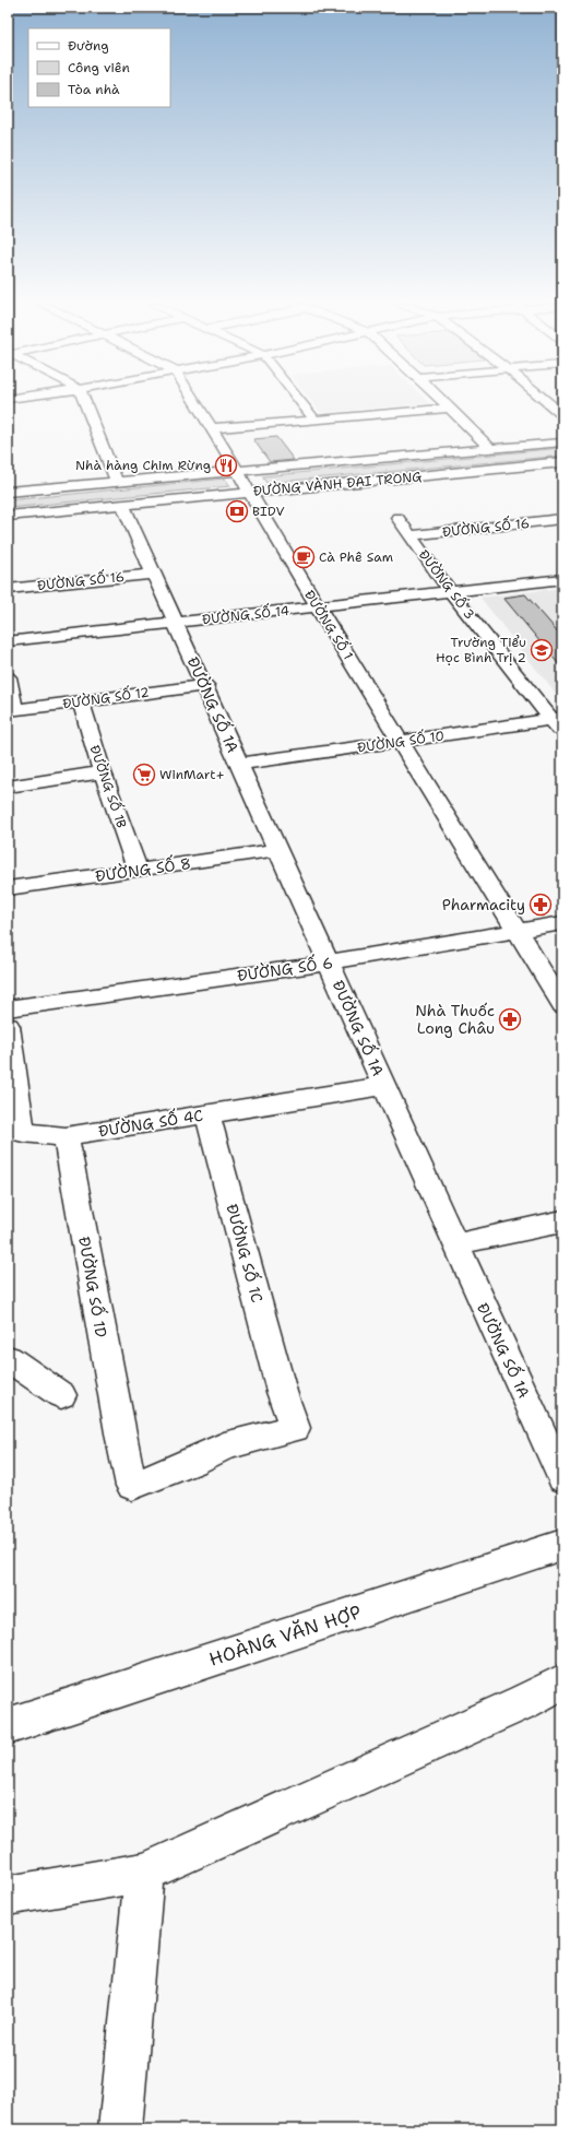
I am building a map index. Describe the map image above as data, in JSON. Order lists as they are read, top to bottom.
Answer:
{
  "streets": {
    "street": [
      "ĐƯỜNG VÀNH ĐAI TRONG",
      "ĐƯỜNG SỐ 16",
      "ĐƯỜNG SỐ 3",
      "ĐƯỜNG SỐ 14",
      "ĐƯỜNG SỐ 1",
      "ĐƯỜNG SỐ 12",
      "ĐƯỜNG SỐ 1A",
      "ĐƯỜNG SỐ 10",
      "ĐƯỜNG SỐ 1B",
      "ĐƯỜNG SỐ 8",
      "ĐƯỜNG SỐ 6",
      "ĐƯỜNG SỐ 4C",
      "ĐƯỜNG SỐ 1C",
      "ĐƯỜNG SỐ 1D",
      "HOÀNG VĂN HỢP"
    ]
  },
  "crossings": [
    ["ĐƯỜNG VÀNH ĐAI TRONG", "ĐƯỜNG SỐ 1"],
    ["ĐƯỜNG VÀNH ĐAI TRONG", "ĐƯỜNG SỐ 1A"],
    ["ĐƯỜNG SỐ 16", "ĐƯỜNG SỐ 3"],
    ["ĐƯỜNG SỐ 16", "ĐƯỜNG SỐ 1A"],
    ["ĐƯỜNG SỐ 3", "ĐƯỜNG SỐ 14"],
    ["ĐƯỜNG SỐ 3", "ĐƯỜNG SỐ 10"],
    ["ĐƯỜNG SỐ 14", "ĐƯỜNG SỐ 1"],
    ["ĐƯỜNG SỐ 14", "ĐƯỜNG SỐ 1A"],
    ["ĐƯỜNG SỐ 1", "ĐƯỜNG SỐ 10"],
    ["ĐƯỜNG SỐ 1", "ĐƯỜNG SỐ 6"],
    ["ĐƯỜNG SỐ 12", "ĐƯỜNG SỐ 1A"],
    ["ĐƯỜNG SỐ 12", "ĐƯỜNG SỐ 1B"],
    ["ĐƯỜNG SỐ 1A", "ĐƯỜNG SỐ 10"],
    ["ĐƯỜNG SỐ 1A", "ĐƯỜNG SỐ 8"],
    ["ĐƯỜNG SỐ 1A", "ĐƯỜNG SỐ 6"],
    ["ĐƯỜNG SỐ 1A", "ĐƯỜNG SỐ 4C"],
    ["ĐƯỜNG SỐ 1B", "ĐƯỜNG SỐ 8"],
    ["ĐƯỜNG SỐ 4C", "ĐƯỜNG SỐ 1C"],
    ["ĐƯỜNG SỐ 4C", "ĐƯỜNG SỐ 1D"],
    ["ĐƯỜNG SỐ 1C", "ĐƯỜNG SỐ 1D"]
  ],
  "places": {
    "restaurant": ["Nhà hàng Chim Rừng"],
    "bank": ["BIDV"],
    "cafe": ["Cà Phê Sam"],
    "school or university": ["Trường Tiểu Học Bình Trị 2"],
    "supermarket": ["WinMart+"],
    "pharmacy": ["Pharmacity", "Nhà Thuốc Long Châu"]
  },
  "legend": ["Đường", "Công viên", "Tòa nhà"]
}
